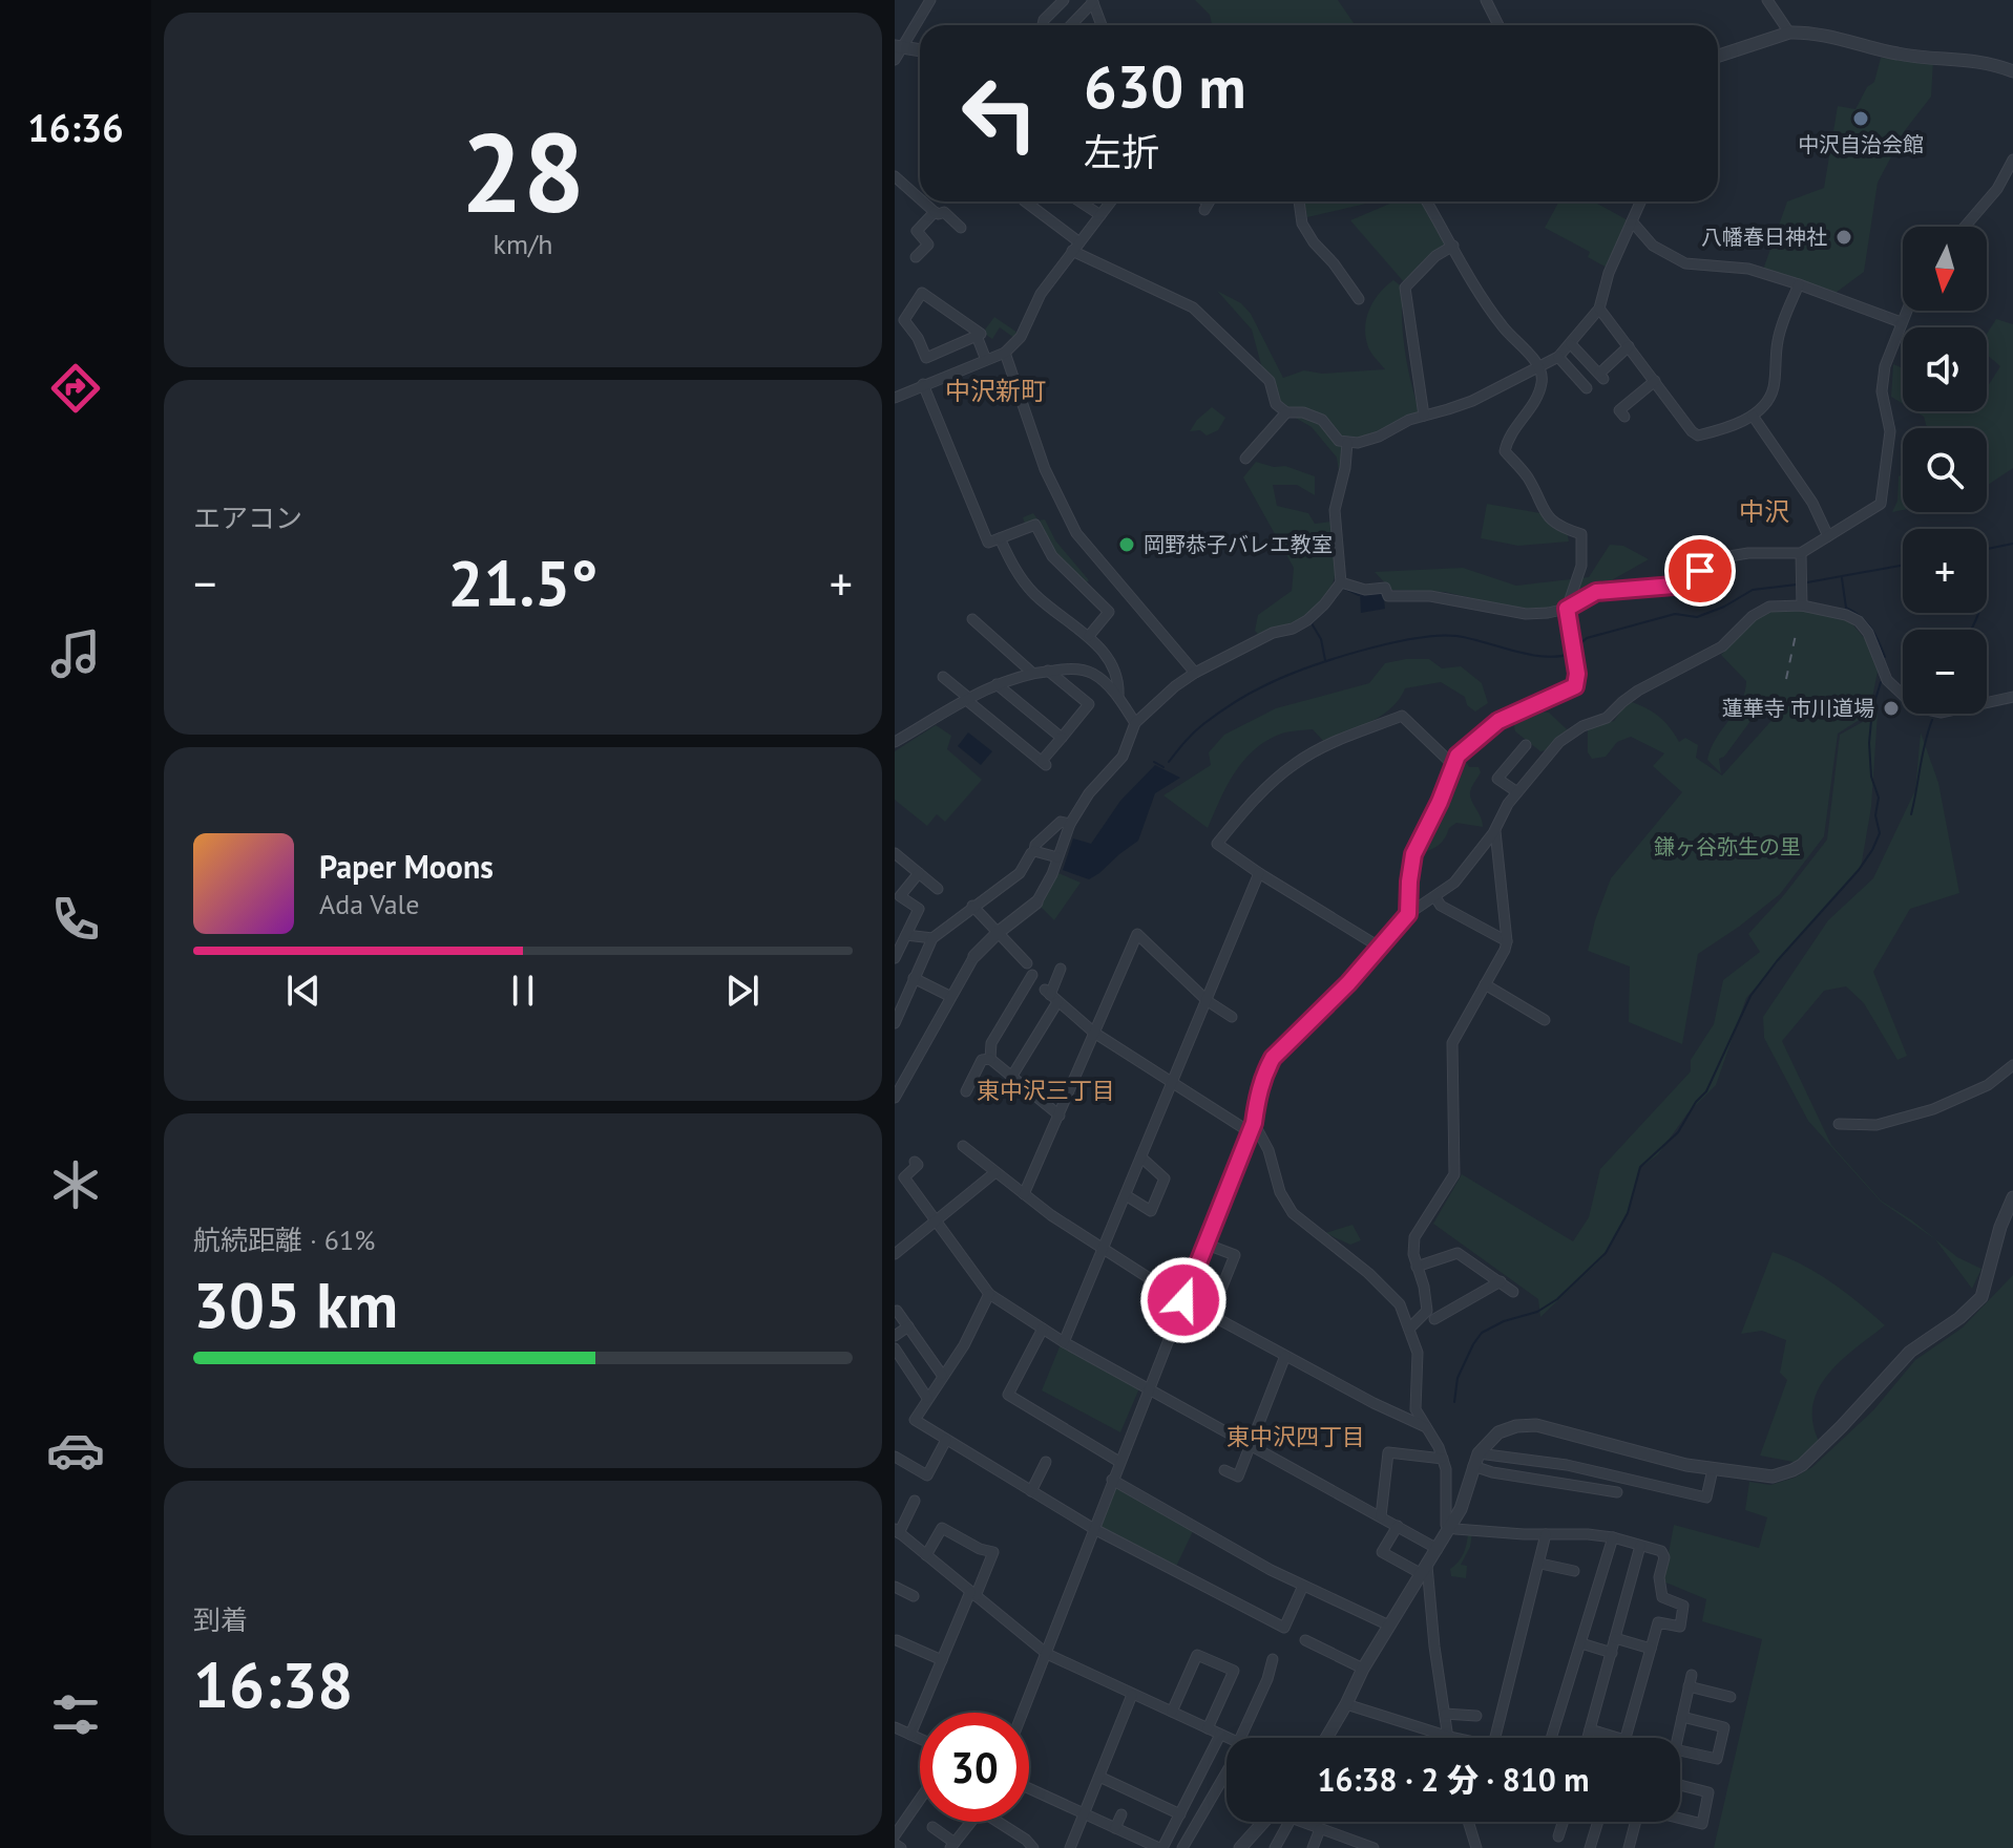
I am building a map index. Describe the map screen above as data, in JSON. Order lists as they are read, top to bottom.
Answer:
{
  "districts": [
    "中沢新町",
    "中沢",
    "東中沢三丁目",
    "東中沢四丁目"
  ],
  "parks": ["鎌ヶ谷弥生の里"],
  "places": [
    "中沢自治会館",
    "八幡春日神社",
    "岡野恭子バレエ教室",
    "蓮華寺 市川道場"
  ],
  "north": "bottom",
  "page": {
    "tabs": "16:36",
    "tile": [
      ["28", "km/h"],
      "エアコン",
      ["航続距離 · 61%", "305 km"],
      ["到着", "16:38"]
    ],
    "turn": ["630 m", "左折"],
    "map_buttons": ["+", "−"],
    "heat": ["−", "21.5°", "+"],
    "song": ["Paper Moons", "Ada Vale"],
    "limit": "30",
    "trip": "16:38 · 2 分 · 810 m"
  }
}
